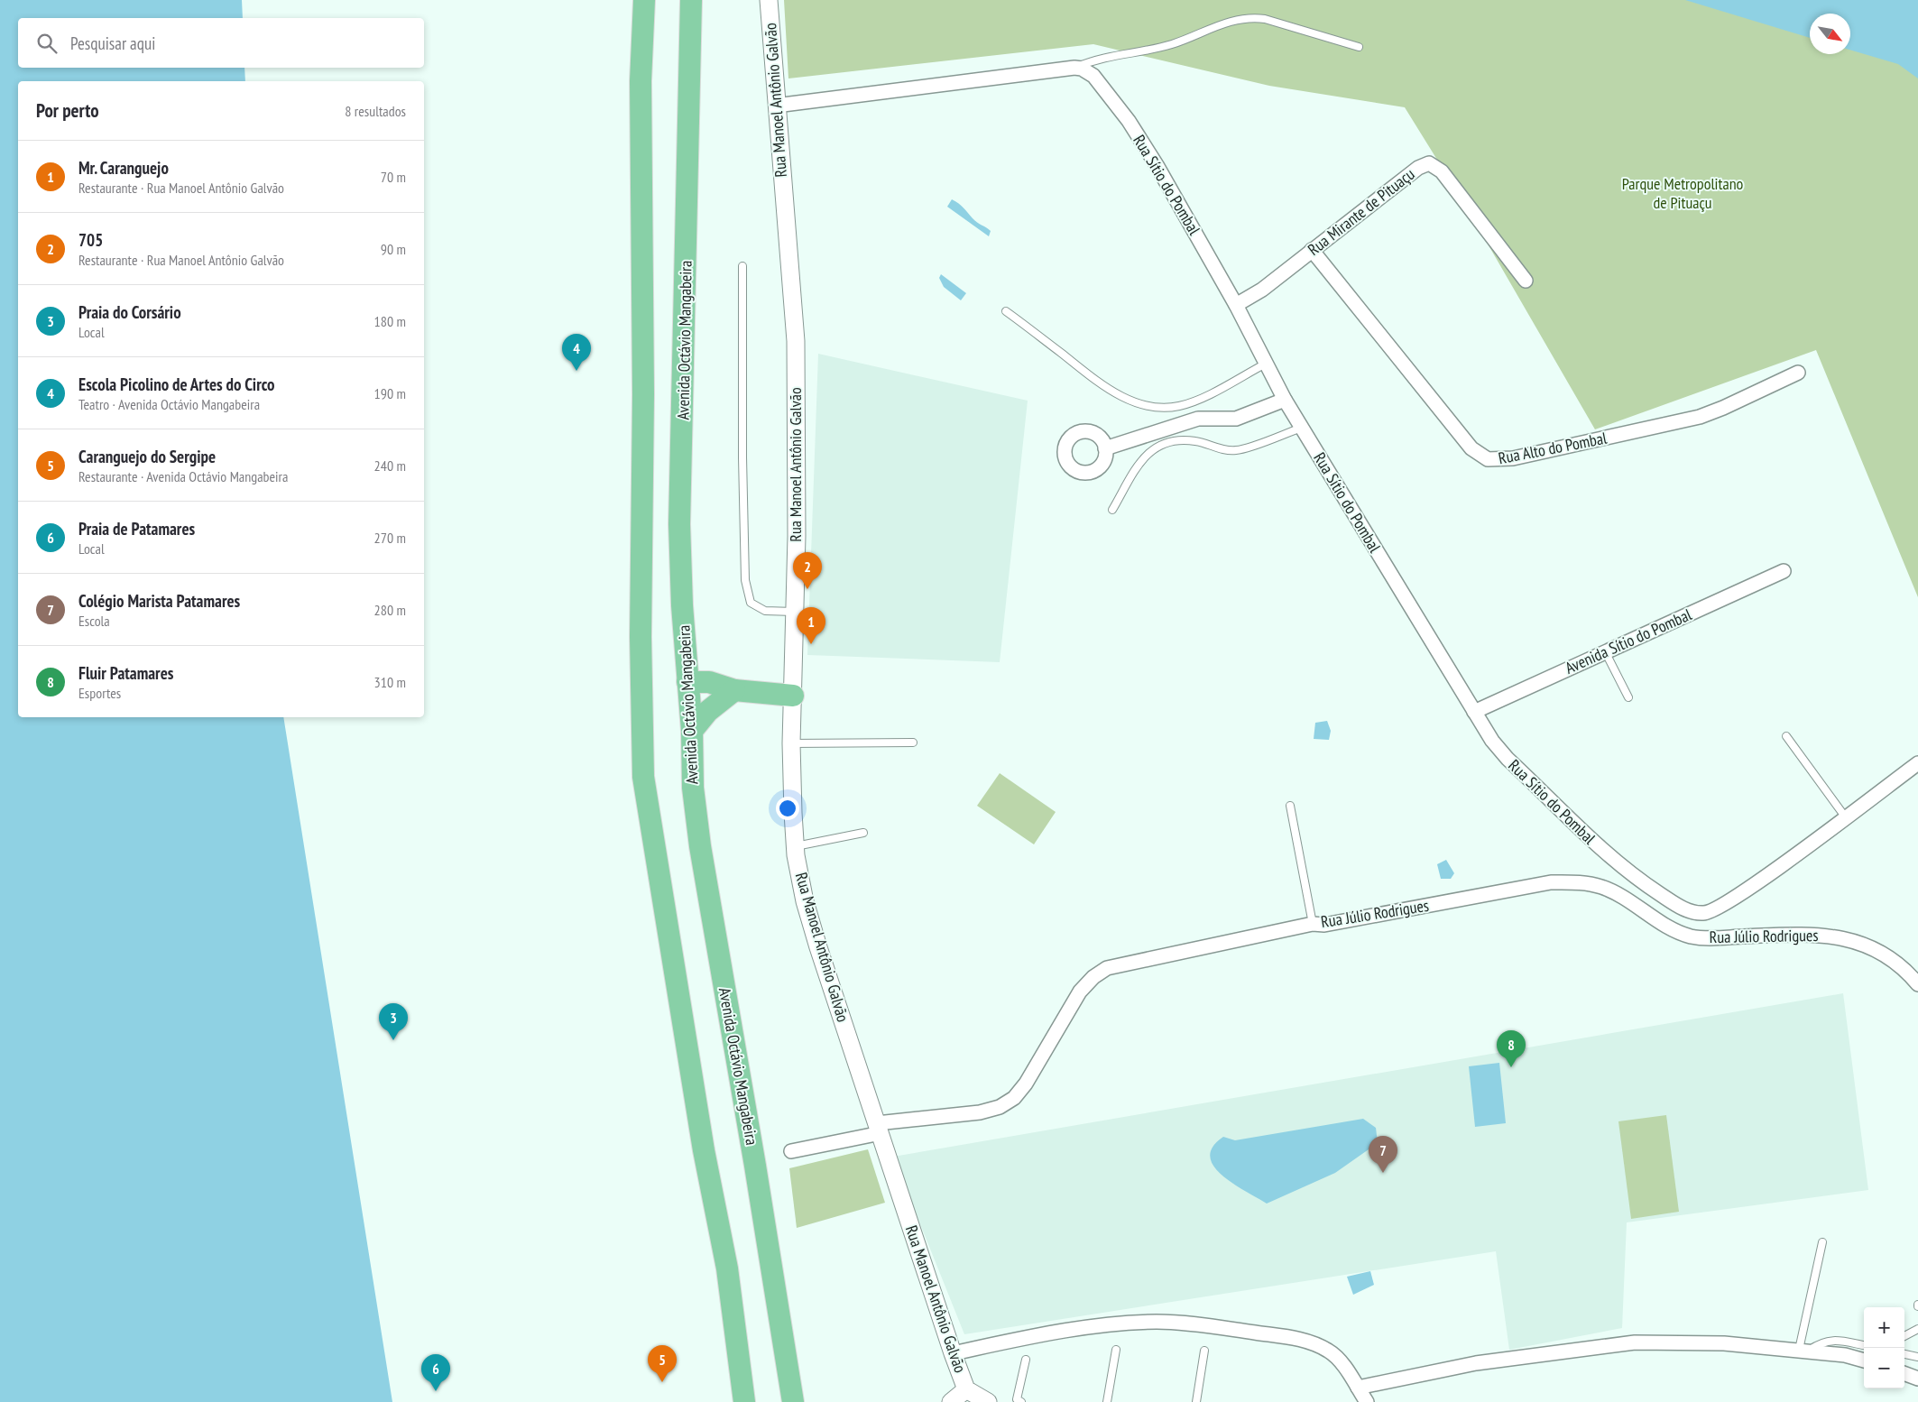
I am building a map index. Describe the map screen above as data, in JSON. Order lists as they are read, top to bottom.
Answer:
{
  "streets": {
    "main road": ["Avenida Octávio Mangabeira"],
    "street": [
      "Rua Manoel Antônio Galvão",
      "Rua Sítio do Pombal",
      "Rua Mirante de Pituaçu",
      "Rua Alto do Pombal",
      "Avenida Sítio do Pombal",
      "Rua Júlio Rodrigues"
    ]
  },
  "crossings": [
    ["Rua Manoel Antônio Galvão", "Rua Júlio Rodrigues"],
    ["Rua Sítio do Pombal", "Rua Mirante de Pituaçu"],
    ["Rua Sítio do Pombal", "Avenida Sítio do Pombal"],
    ["Rua Mirante de Pituaçu", "Rua Alto do Pombal"]
  ],
  "parks": ["Parque Metropolitano de Pituaçu"],
  "north": "bottom right",
  "page": {
    "search": "Pesquisar aqui",
    "heading": ["Por perto", "8 resultados"],
    "list": [
      {
        "mark": "1",
        "name": "Mr. Caranguejo",
        "note": "Restaurante · Rua Manoel Antônio Galvão",
        "value": "70 m"
      },
      {
        "mark": "2",
        "name": "705",
        "note": "Restaurante · Rua Manoel Antônio Galvão",
        "value": "90 m"
      },
      {
        "mark": "3",
        "name": "Praia do Corsário",
        "note": "Local",
        "value": "180 m"
      },
      {
        "mark": "4",
        "name": "Escola Picolino de Artes do Circo",
        "note": "Teatro · Avenida Octávio Mangabeira",
        "value": "190 m"
      },
      {
        "mark": "5",
        "name": "Caranguejo do Sergipe",
        "note": "Restaurante · Avenida Octávio Mangabeira",
        "value": "240 m"
      },
      {
        "mark": "6",
        "name": "Praia de Patamares",
        "note": "Local",
        "value": "270 m"
      },
      {
        "mark": "7",
        "name": "Colégio Marista Patamares",
        "note": "Escola",
        "value": "280 m"
      },
      {
        "mark": "8",
        "name": "Fluir Patamares",
        "note": "Esportes",
        "value": "310 m"
      }
    ],
    "pins": [
      "4",
      "2",
      "1",
      "3",
      "8",
      "7",
      "5",
      "6"
    ],
    "map_buttons": ["+", "−"]
  }
}
